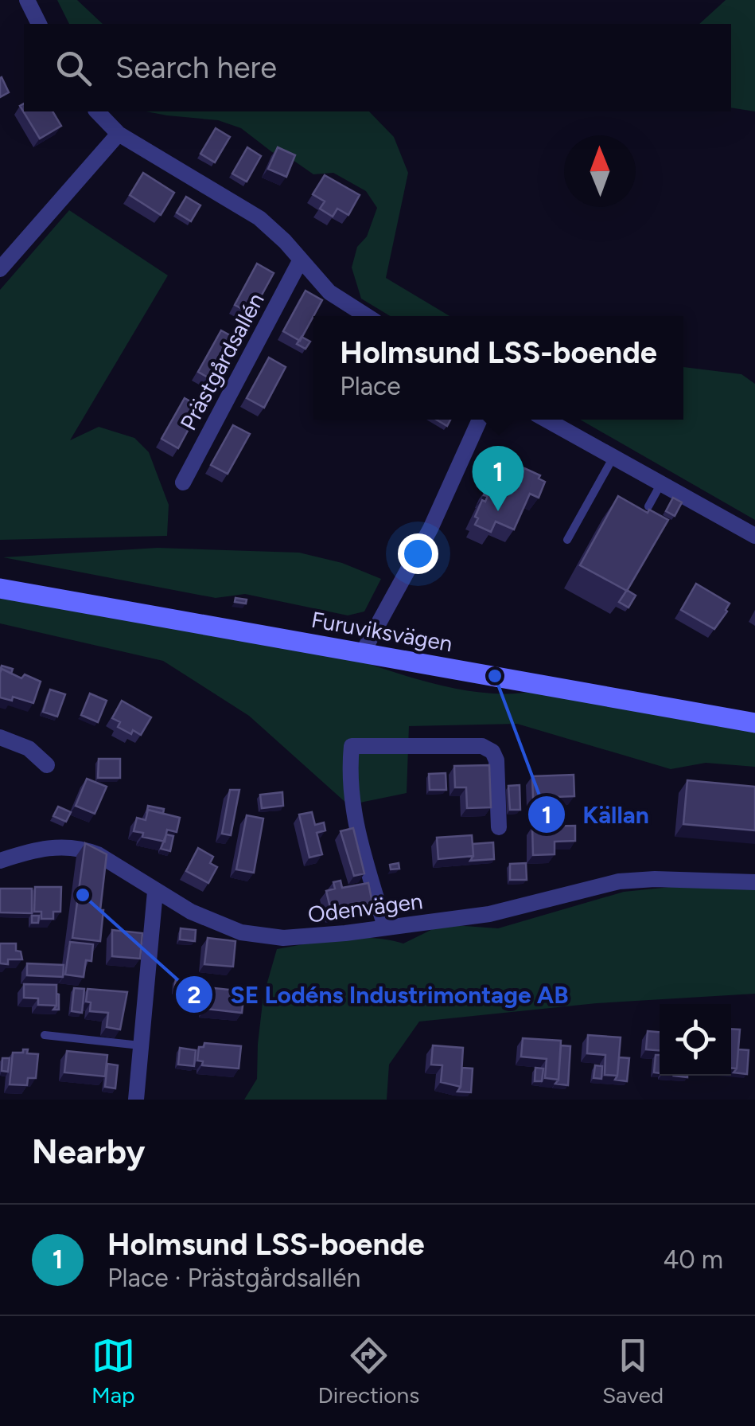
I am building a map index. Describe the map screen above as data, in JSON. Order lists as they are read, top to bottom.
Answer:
{
  "streets": {
    "main road": ["Furuviksvägen"],
    "street": ["Prästgårdsallén", "Odenvägen"]
  },
  "places": ["Källan", "SE Lodéns Industrimontage AB"],
  "north": "top",
  "page": {
    "search": "Search here",
    "popup": ["Holmsund LSS-boende", "Place"],
    "pins": "1",
    "heading": "Nearby",
    "list": [
      {
        "mark": "1",
        "name": "Holmsund LSS-boende",
        "note": "Place · Prästgårdsallén",
        "value": "40 m"
      }
    ],
    "nav": ["Map", "Directions", "Saved"]
  }
}
